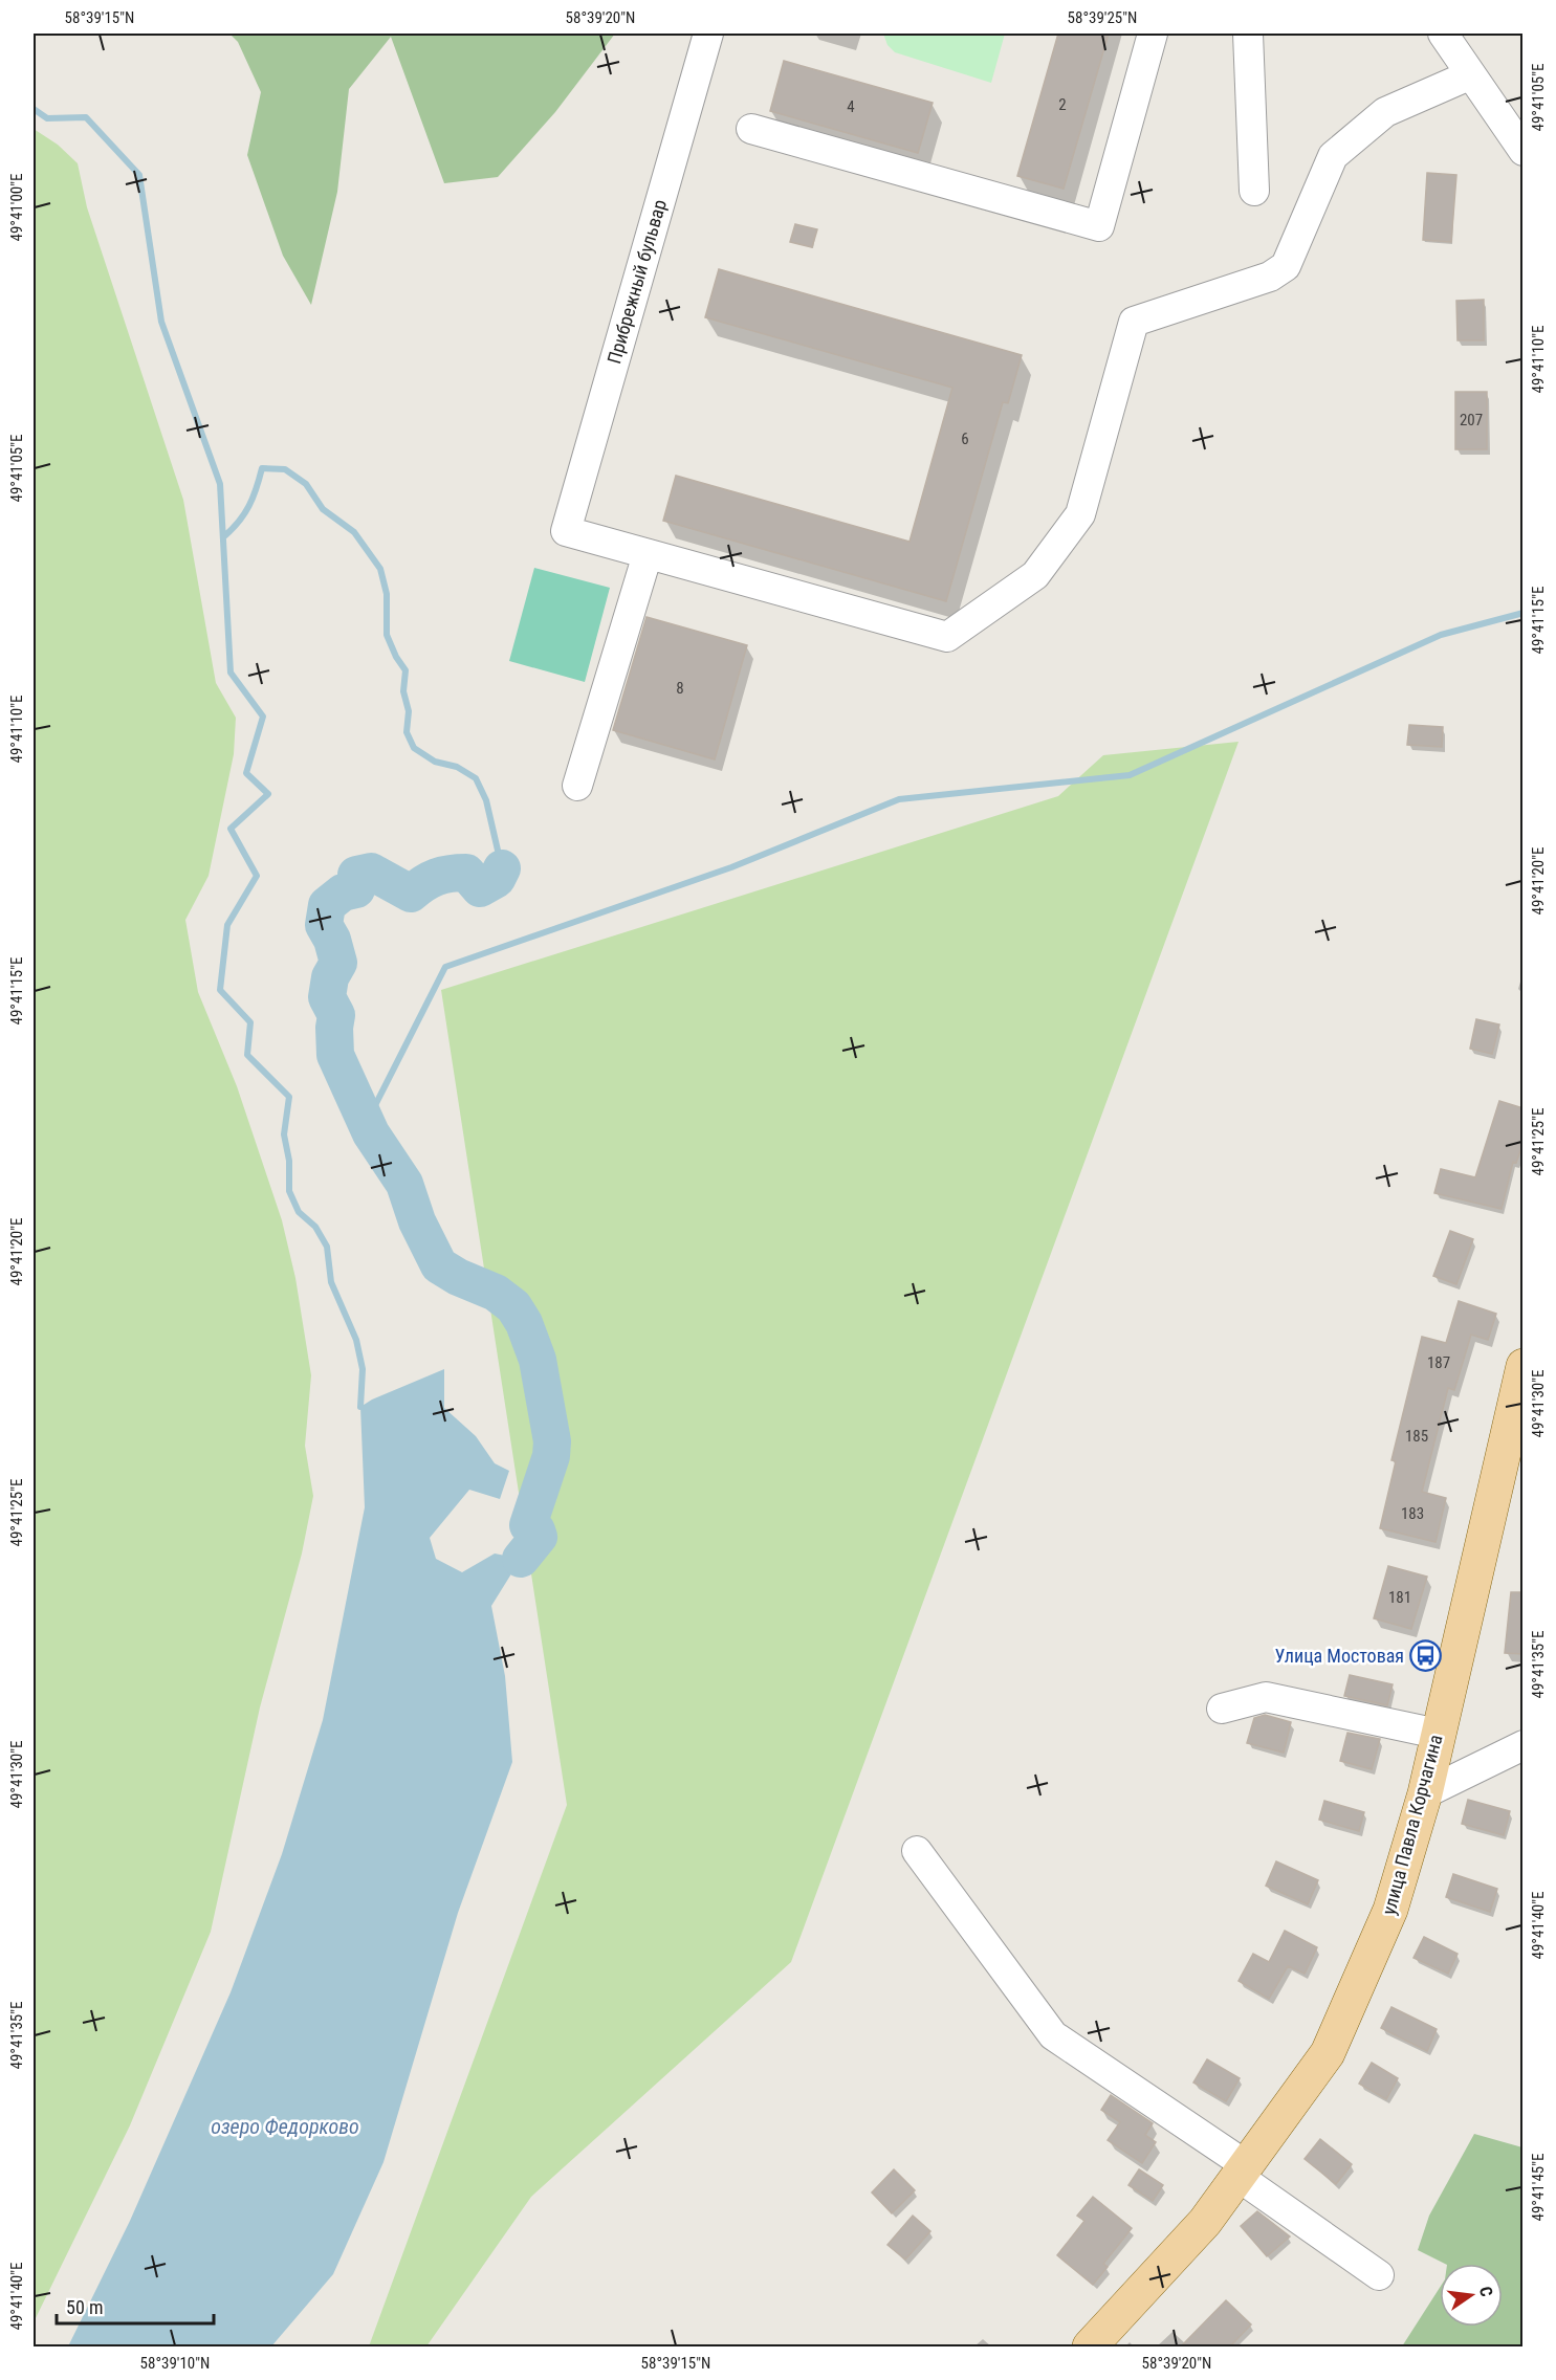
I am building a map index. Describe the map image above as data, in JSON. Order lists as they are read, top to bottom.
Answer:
{
  "streets": {
    "main road": ["улица Павла Корчагина"],
    "street": ["Прибрежный бульвар"]
  },
  "water": ["озеро Федорково"],
  "places": {
    "bus stop": ["Улица Мостовая"]
  },
  "house_numbers": [
    "2",
    "4",
    "207",
    "6",
    "8",
    "187",
    "185",
    "183",
    "181"
  ],
  "scale_bar": "50 m",
  "north": "right",
  "coordinates": [
    "58°39'15\"N",
    "58°39'20\"N",
    "58°39'25\"N",
    "49°41'05\"E",
    "49°41'00\"E",
    "49°41'10\"E",
    "49°41'15\"E",
    "49°41'20\"E",
    "49°41'25\"E",
    "49°41'30\"E",
    "49°41'35\"E",
    "49°41'40\"E",
    "49°41'45\"E",
    "58°39'10\"N"
  ]
}
